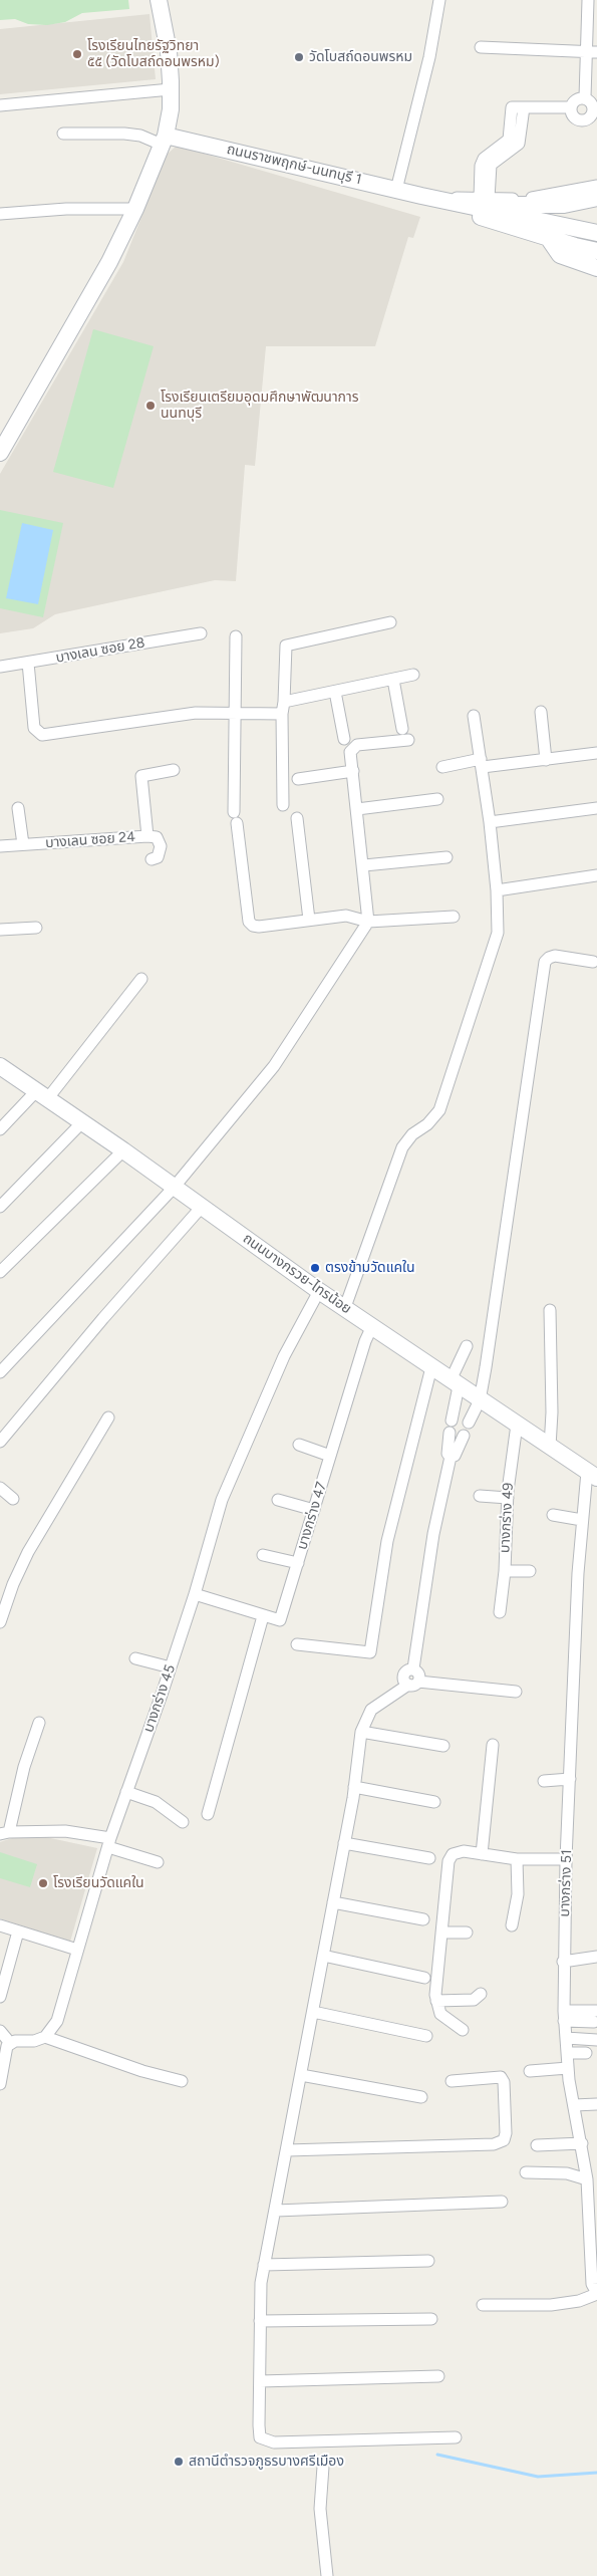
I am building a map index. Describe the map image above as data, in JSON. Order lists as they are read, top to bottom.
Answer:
{
  "streets": {
    "main road": ["ถนนราชพฤกษ์-นนทบุรี 1", "ถนนบางกรวย-ไทรน้อย"],
    "street": [
      "บางเลน ซอย 28",
      "บางเลน ซอย 24",
      "บางกร่าง 47",
      "บางกร่าง 49",
      "บางกร่าง 45",
      "บางกร่าง 51"
    ]
  },
  "crossings": [
    ["ถนนบางกรวย-ไทรน้อย", "บางกร่าง 47"],
    ["ถนนบางกรวย-ไทรน้อย", "บางกร่าง 49"],
    ["ถนนบางกรวย-ไทรน้อย", "บางกร่าง 45"],
    ["ถนนบางกรวย-ไทรน้อย", "บางกร่าง 51"],
    ["บางกร่าง 47", "บางกร่าง 45"]
  ],
  "places": [
    "โรงเรียนไทยรัฐวิทยา ๕๕ (วัดโบสถ์ดอนพรหม)",
    "วัดโบสถ์ดอนพรหม",
    "โรงเรียนเตรียมอุดมศึกษาพัฒนาการ นนทบุรี",
    "ตรงข้ามวัดแคใน",
    "โรงเรียนวัดแคใน",
    "สถานีตำรวจภูธรบางศรีเมือง"
  ]
}
